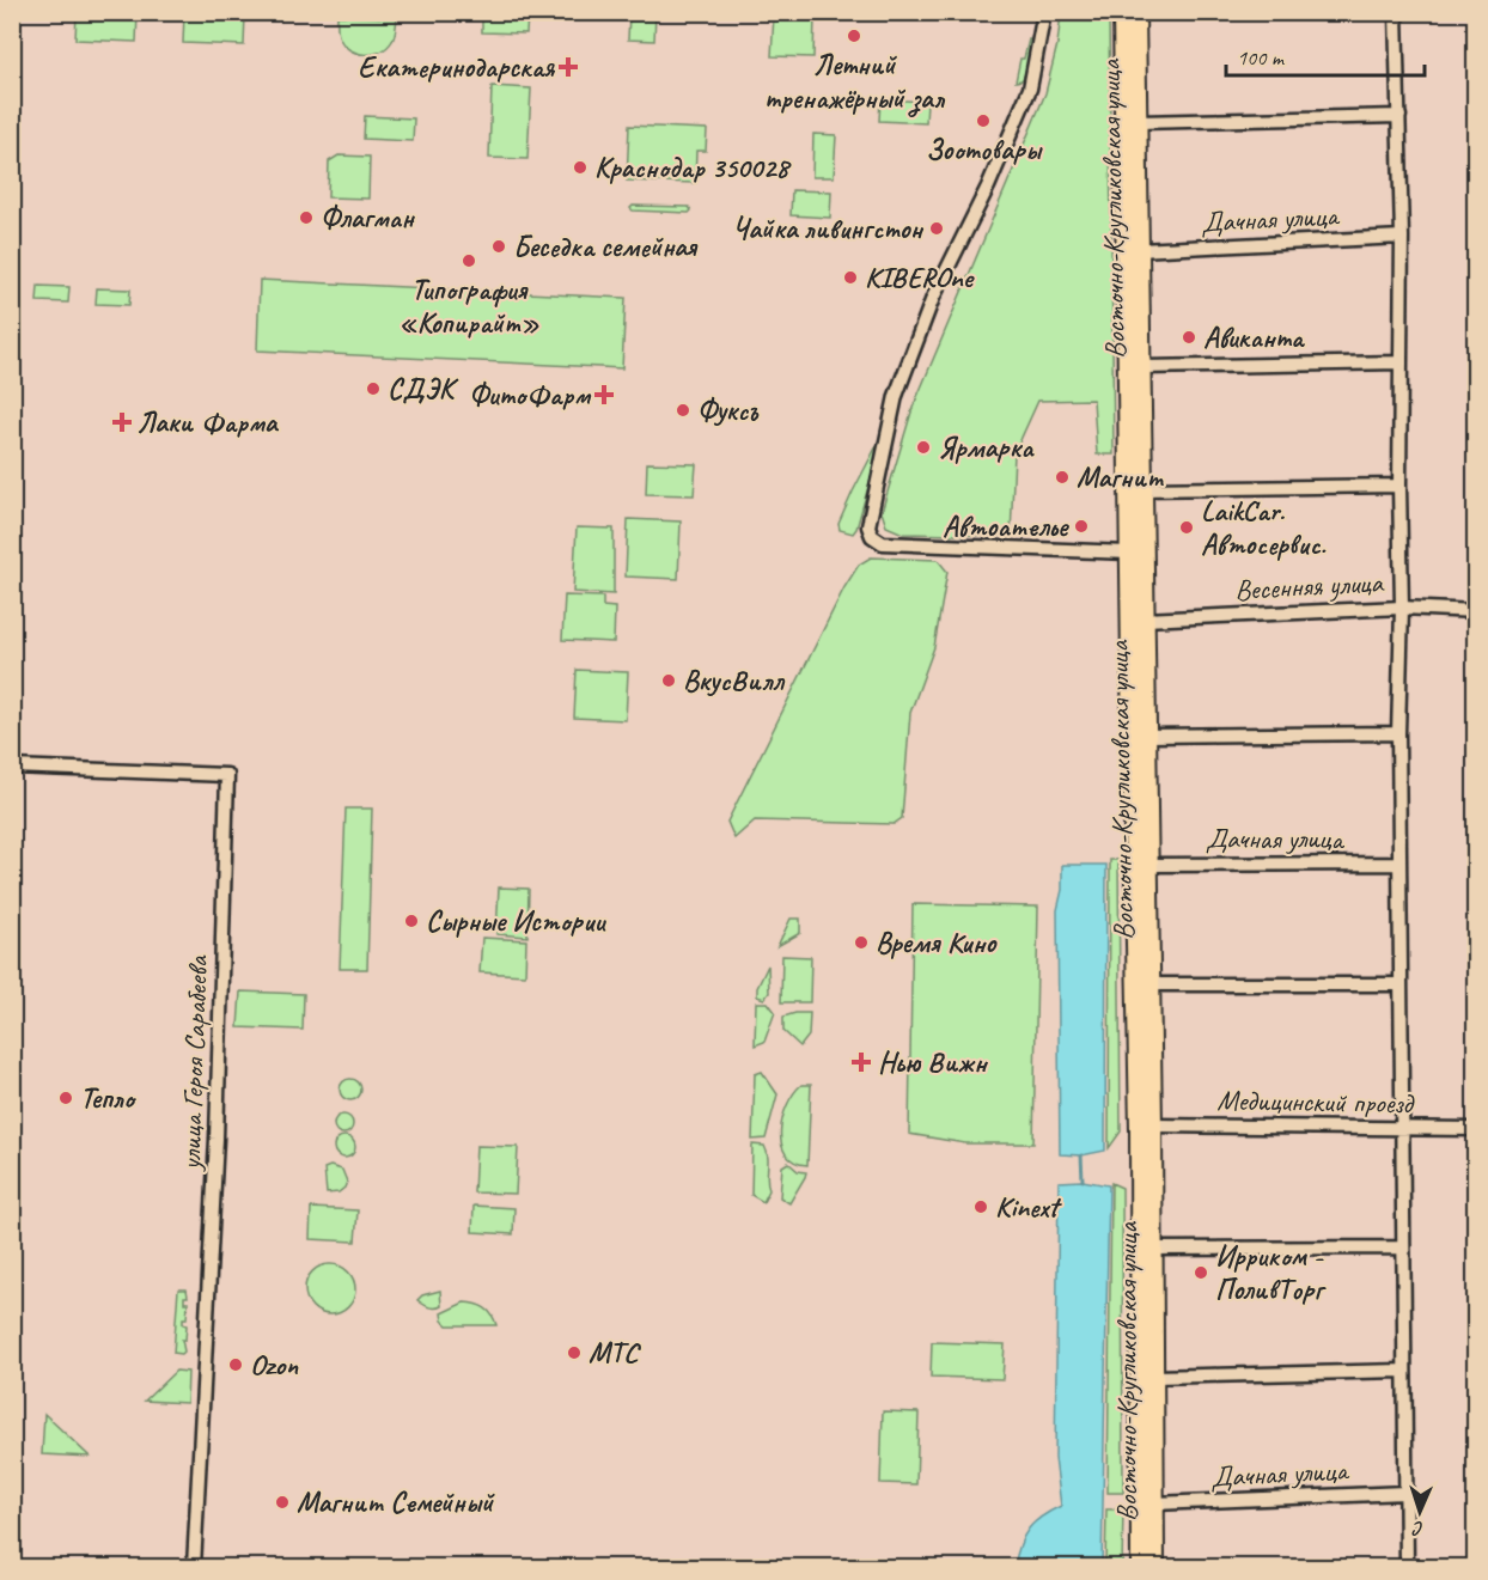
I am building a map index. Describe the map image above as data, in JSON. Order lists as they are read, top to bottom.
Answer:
{
  "streets": {
    "main road": ["Восточно-Кругликовская улица"],
    "street": [
      "Дачная улица",
      "Весенняя улица",
      "улица Героя Сарабеева",
      "Медицинский проезд"
    ]
  },
  "crossings": [
    ["Восточно-Кругликовская улица", "Дачная улица"],
    ["Восточно-Кругликовская улица", "Весенняя улица"],
    ["Восточно-Кругликовская улица", "Медицинский проезд"]
  ],
  "places": {
    "other": [
      "Летний тренажёрный зал",
      "Зоотовары",
      "Краснодар 350028",
      "Флагман",
      "Чайка ливингстон",
      "Беседка семейная",
      "Типография «Копирайт»",
      "KIBEROne",
      "Авиканта",
      "СДЭК",
      "Фуксъ",
      "Ярмарка",
      "Магнит",
      "Автоателье",
      "LaikCar. Автосервис.",
      "ВкусВилл",
      "Сырные Истории",
      "Время Кино",
      "Тепло",
      "Kinext",
      "Ирриком - ПоливТорг",
      "МТС",
      "Ozon",
      "Магнит Семейный"
    ],
    "health": [
      "Екатеринодарская",
      "ФитоФарм",
      "Лаки Фарма",
      "Нью Вижн"
    ]
  },
  "scale_bar": "100 m",
  "north": "bottom"
}
